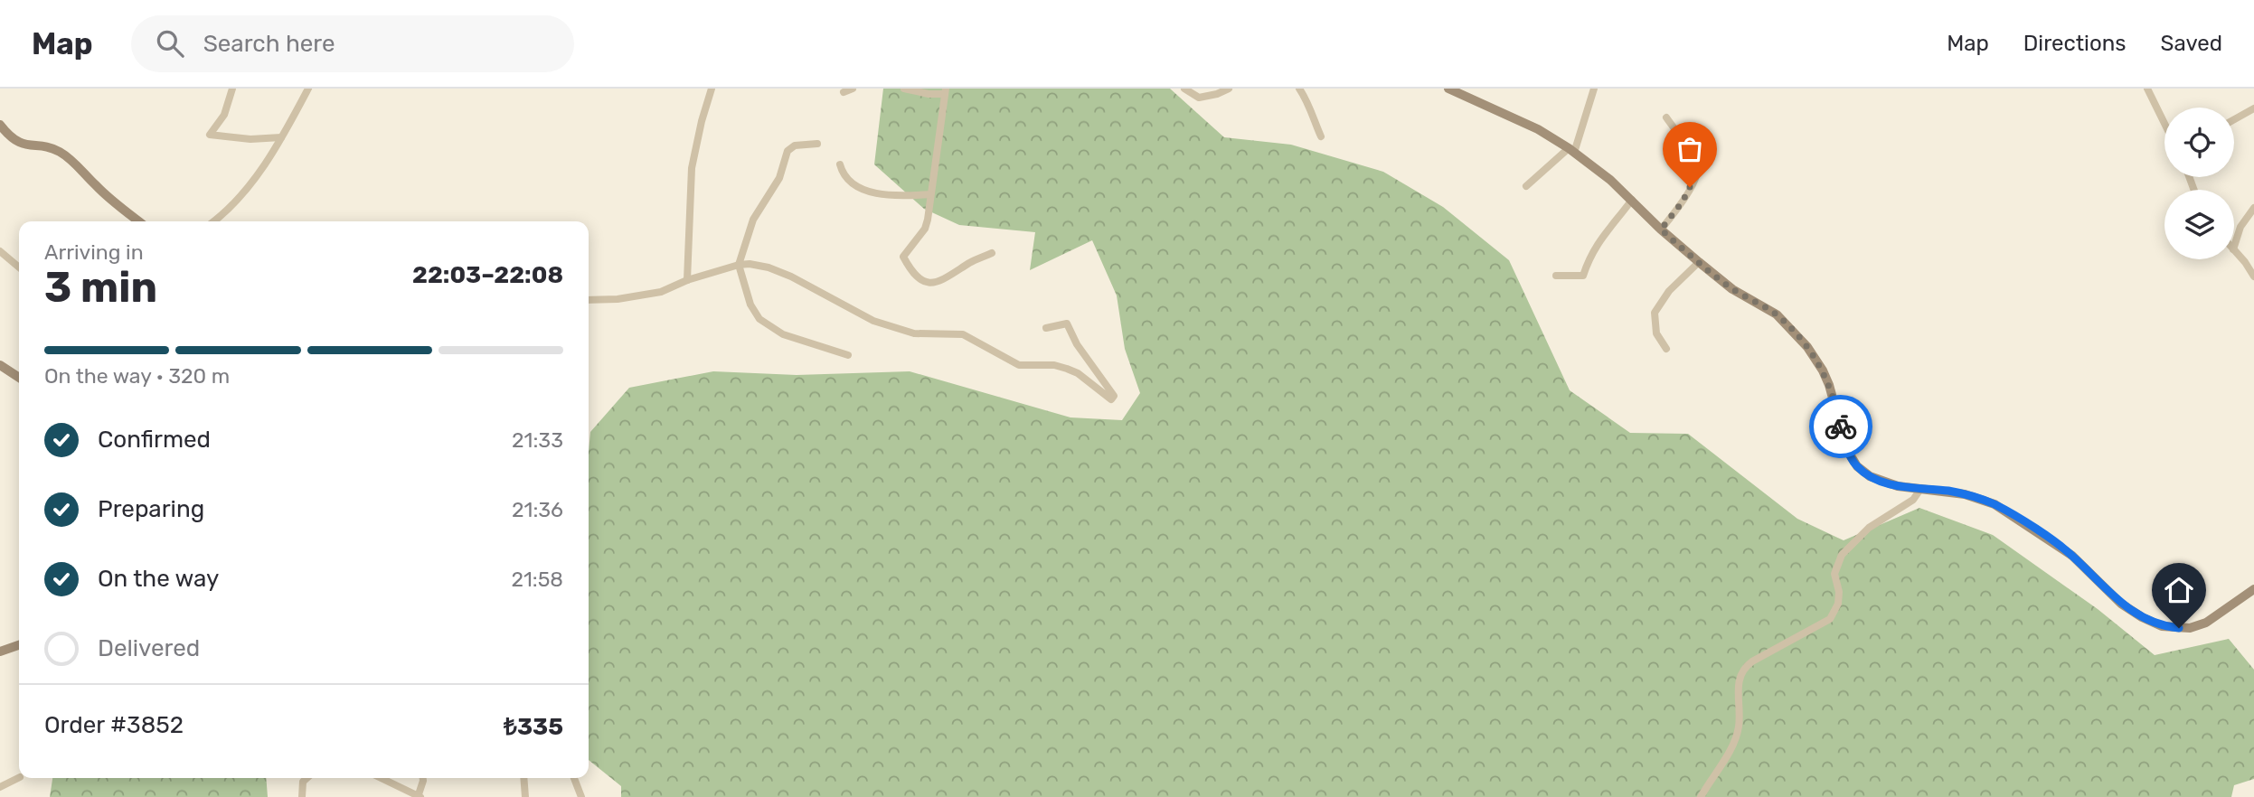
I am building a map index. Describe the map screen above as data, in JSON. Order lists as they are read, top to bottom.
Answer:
{
  "page": {
    "header": "Map",
    "search": "Search here",
    "nav": ["Map", "Directions", "Saved"],
    "heading": ["3 min", "Arriving in", "22:03–22:08"],
    "panel": ["Order #3852", "₺335"],
    "bar": "On the way · 320 m",
    "list": [
      ["Confirmed", "21:33"],
      ["Preparing", "21:36"],
      ["On the way", "21:58"],
      "Delivered"
    ]
  }
}
